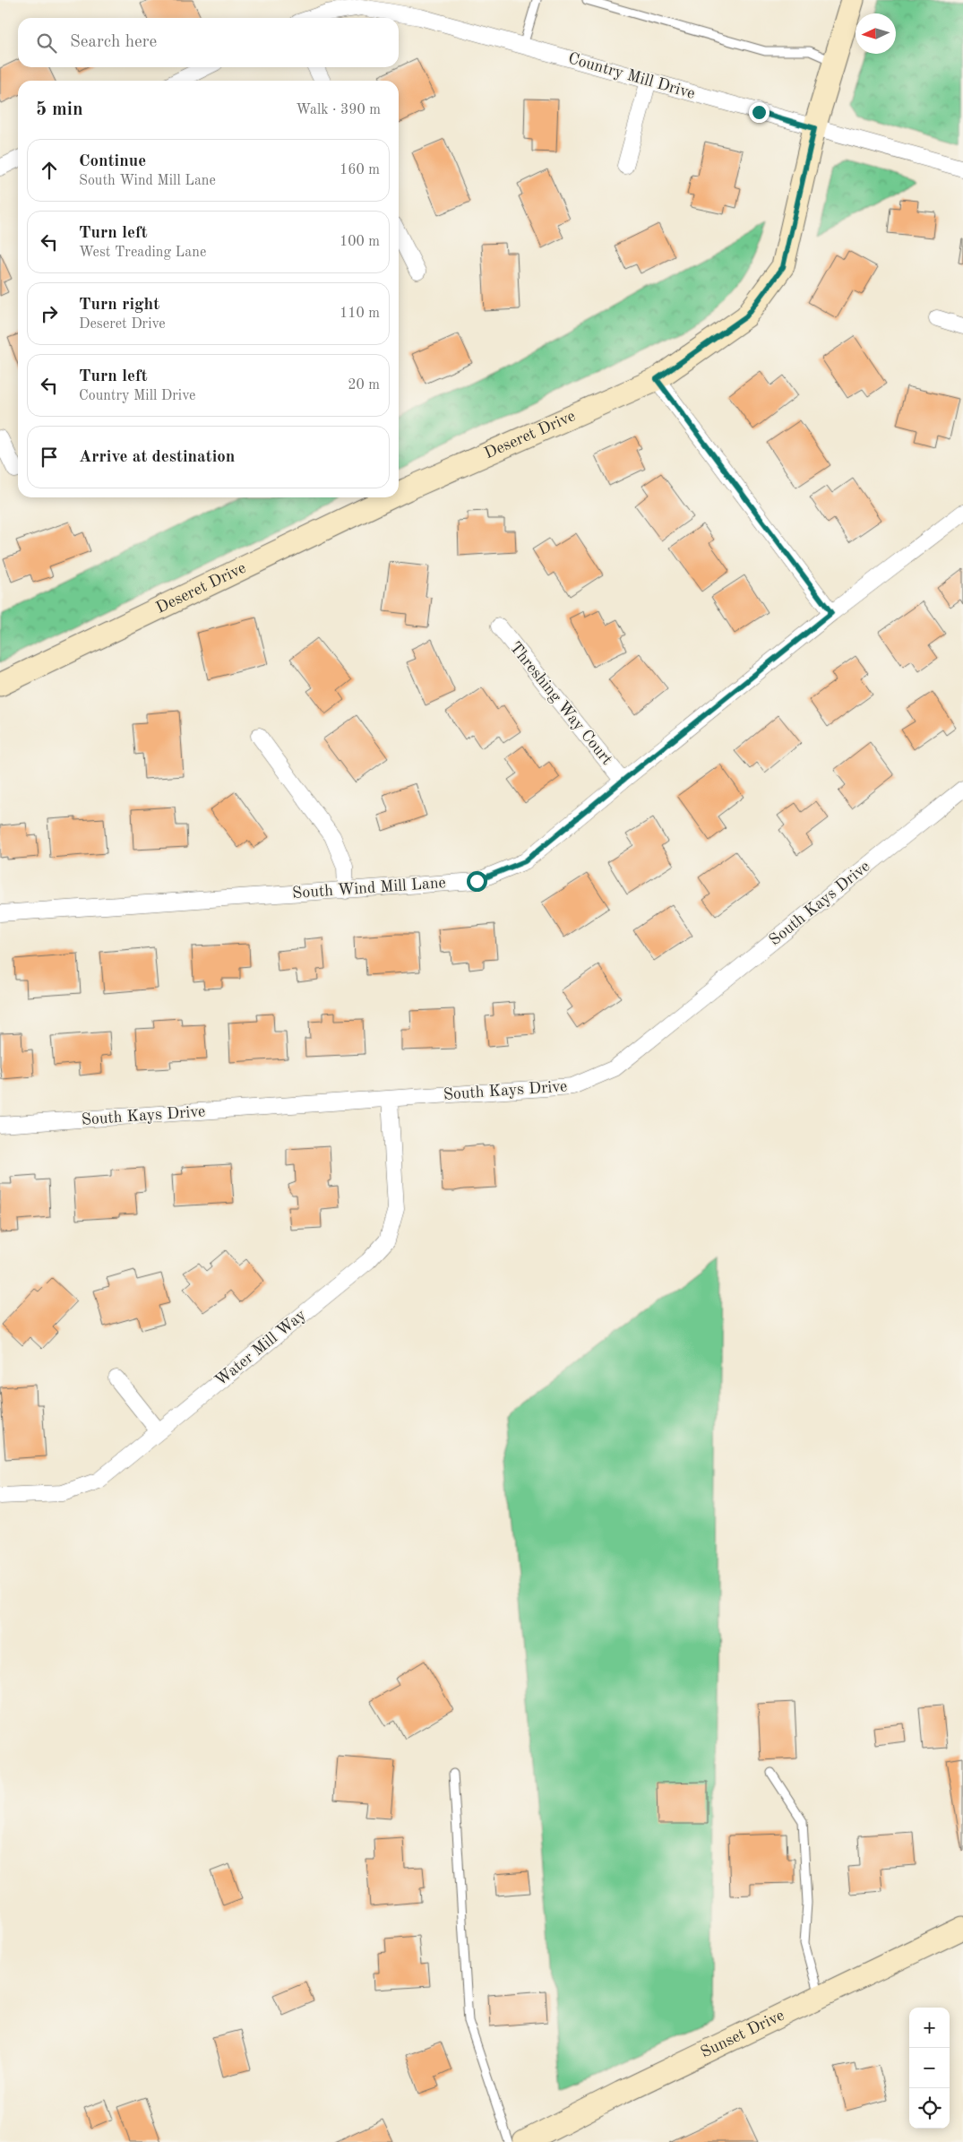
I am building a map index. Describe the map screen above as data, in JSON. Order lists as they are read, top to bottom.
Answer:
{
  "streets": {
    "street": [
      "Country Mill Drive",
      "Deseret Drive",
      "Threshing Way Court",
      "South Wind Mill Lane",
      "South Kays Drive",
      "Water Mill Way",
      "Sunset Drive"
    ]
  },
  "crossings": [
    ["Country Mill Drive", "Deseret Drive"],
    ["Threshing Way Court", "South Wind Mill Lane"],
    ["South Kays Drive", "Water Mill Way"]
  ],
  "north": "left",
  "page": {
    "search": "Search here",
    "heading": ["5 min", "Walk · 390 m"],
    "list": [
      ["Continue", "South Wind Mill Lane", "160 m"],
      ["Turn left", "West Treading Lane", "100 m"],
      ["Turn right", "Deseret Drive", "110 m"],
      ["Turn left", "Country Mill Drive", "20 m"],
      "Arrive at destination"
    ],
    "map_buttons": ["+", "−"]
  }
}
